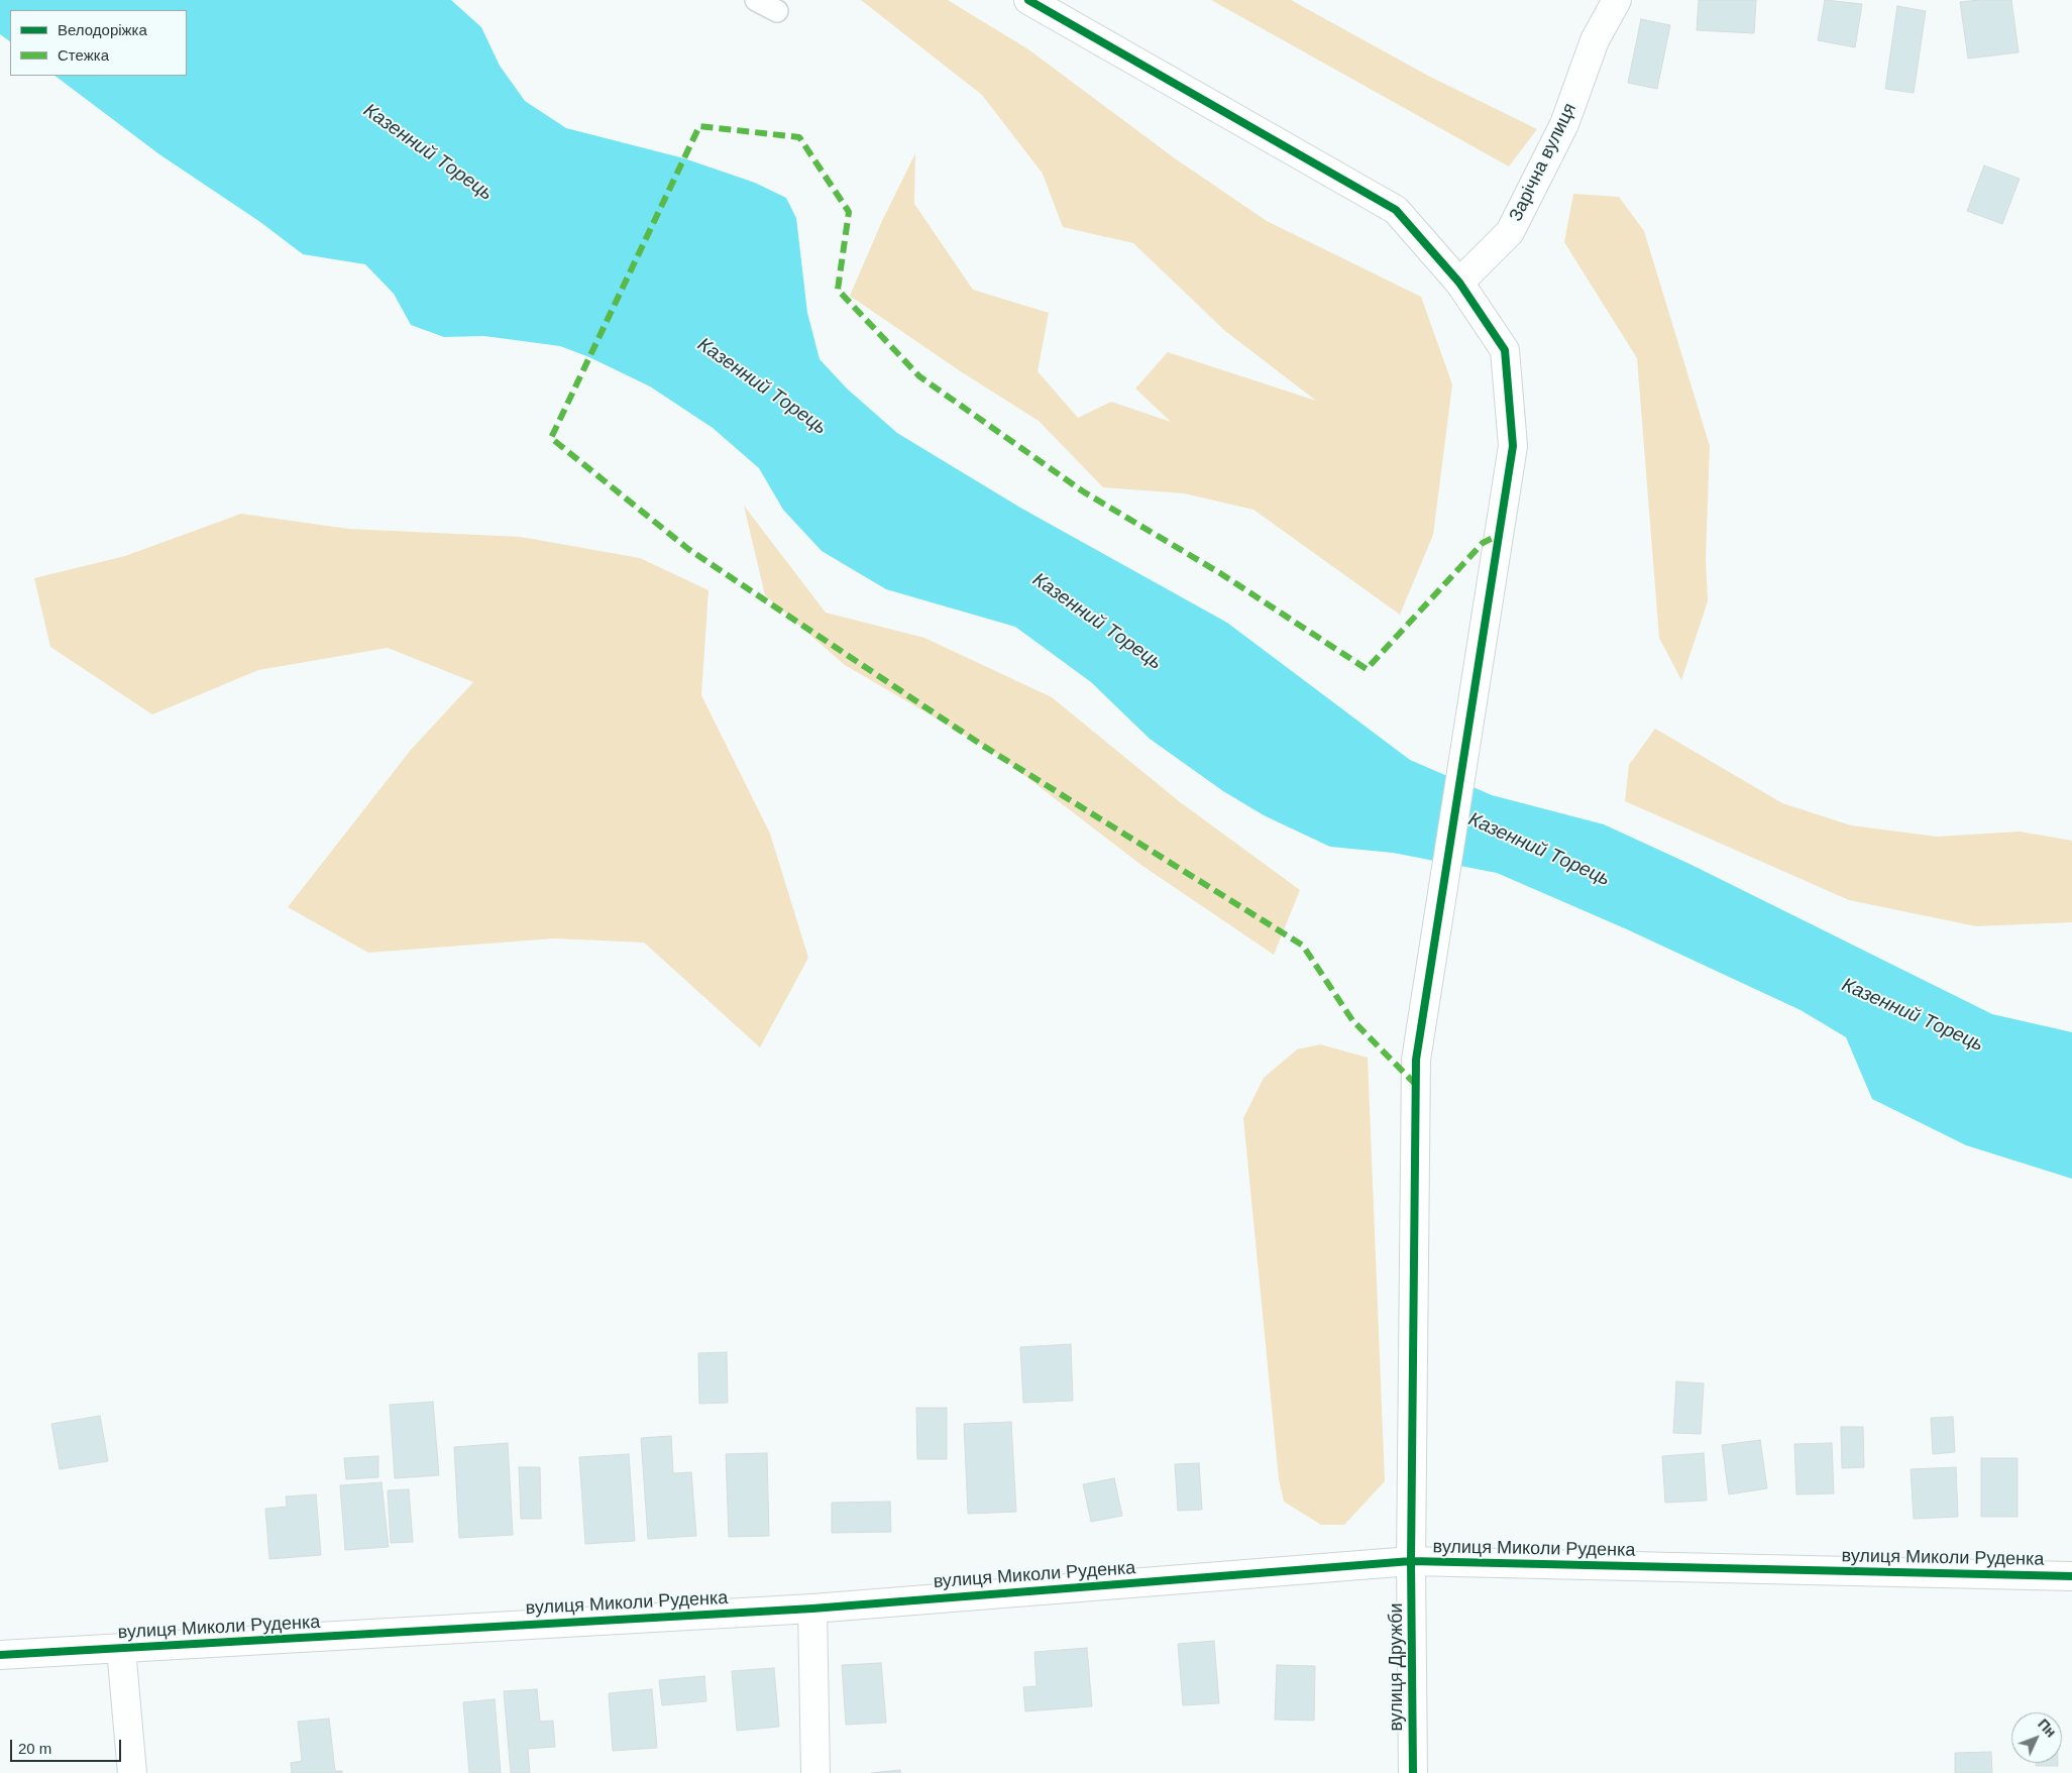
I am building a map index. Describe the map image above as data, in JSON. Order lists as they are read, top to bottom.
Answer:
{
  "streets": {
    "street": ["Зарічна вулиця", "вулиця Миколи Руденка", "вулиця Дружби"]
  },
  "crossings": [
    ["Зарічна вулиця", "вулиця Дружби"],
    ["вулиця Миколи Руденка", "вулиця Дружби"]
  ],
  "water": ["Казенний Торець"],
  "legend": ["Велодоріжка", "Стежка"],
  "scale_bar": "20 m",
  "north": "top right"
}
